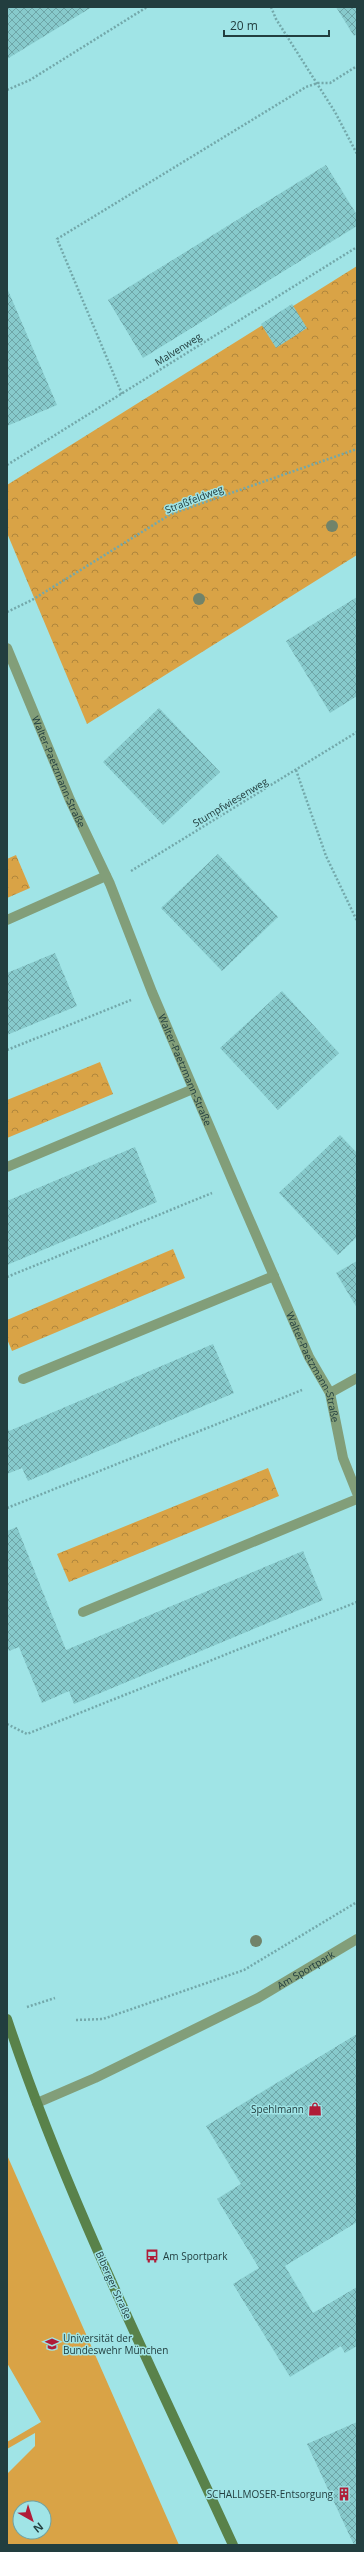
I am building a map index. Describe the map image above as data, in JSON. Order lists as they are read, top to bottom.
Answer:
{
  "streets": {
    "main road": ["Biberger Straße"],
    "street": ["Walter-Paetzmann-Straße", "Am Sportpark"],
    "path": ["Malvenweg", "Straßfeldweg", "Stumpfwiesenweg"]
  },
  "crossings": [
    ["Walter-Paetzmann-Straße", "Stumpfwiesenweg"],
    ["Am Sportpark", "Biberger Straße"]
  ],
  "places": {
    "shop": ["Spehlmann"],
    "bus stop": ["Am Sportpark"],
    "school or university": ["Universität der Bundeswehr München"],
    "building": ["SCHALLMOSER-Entsorgung"]
  },
  "scale_bar": "20 m",
  "north": "bottom right"
}
